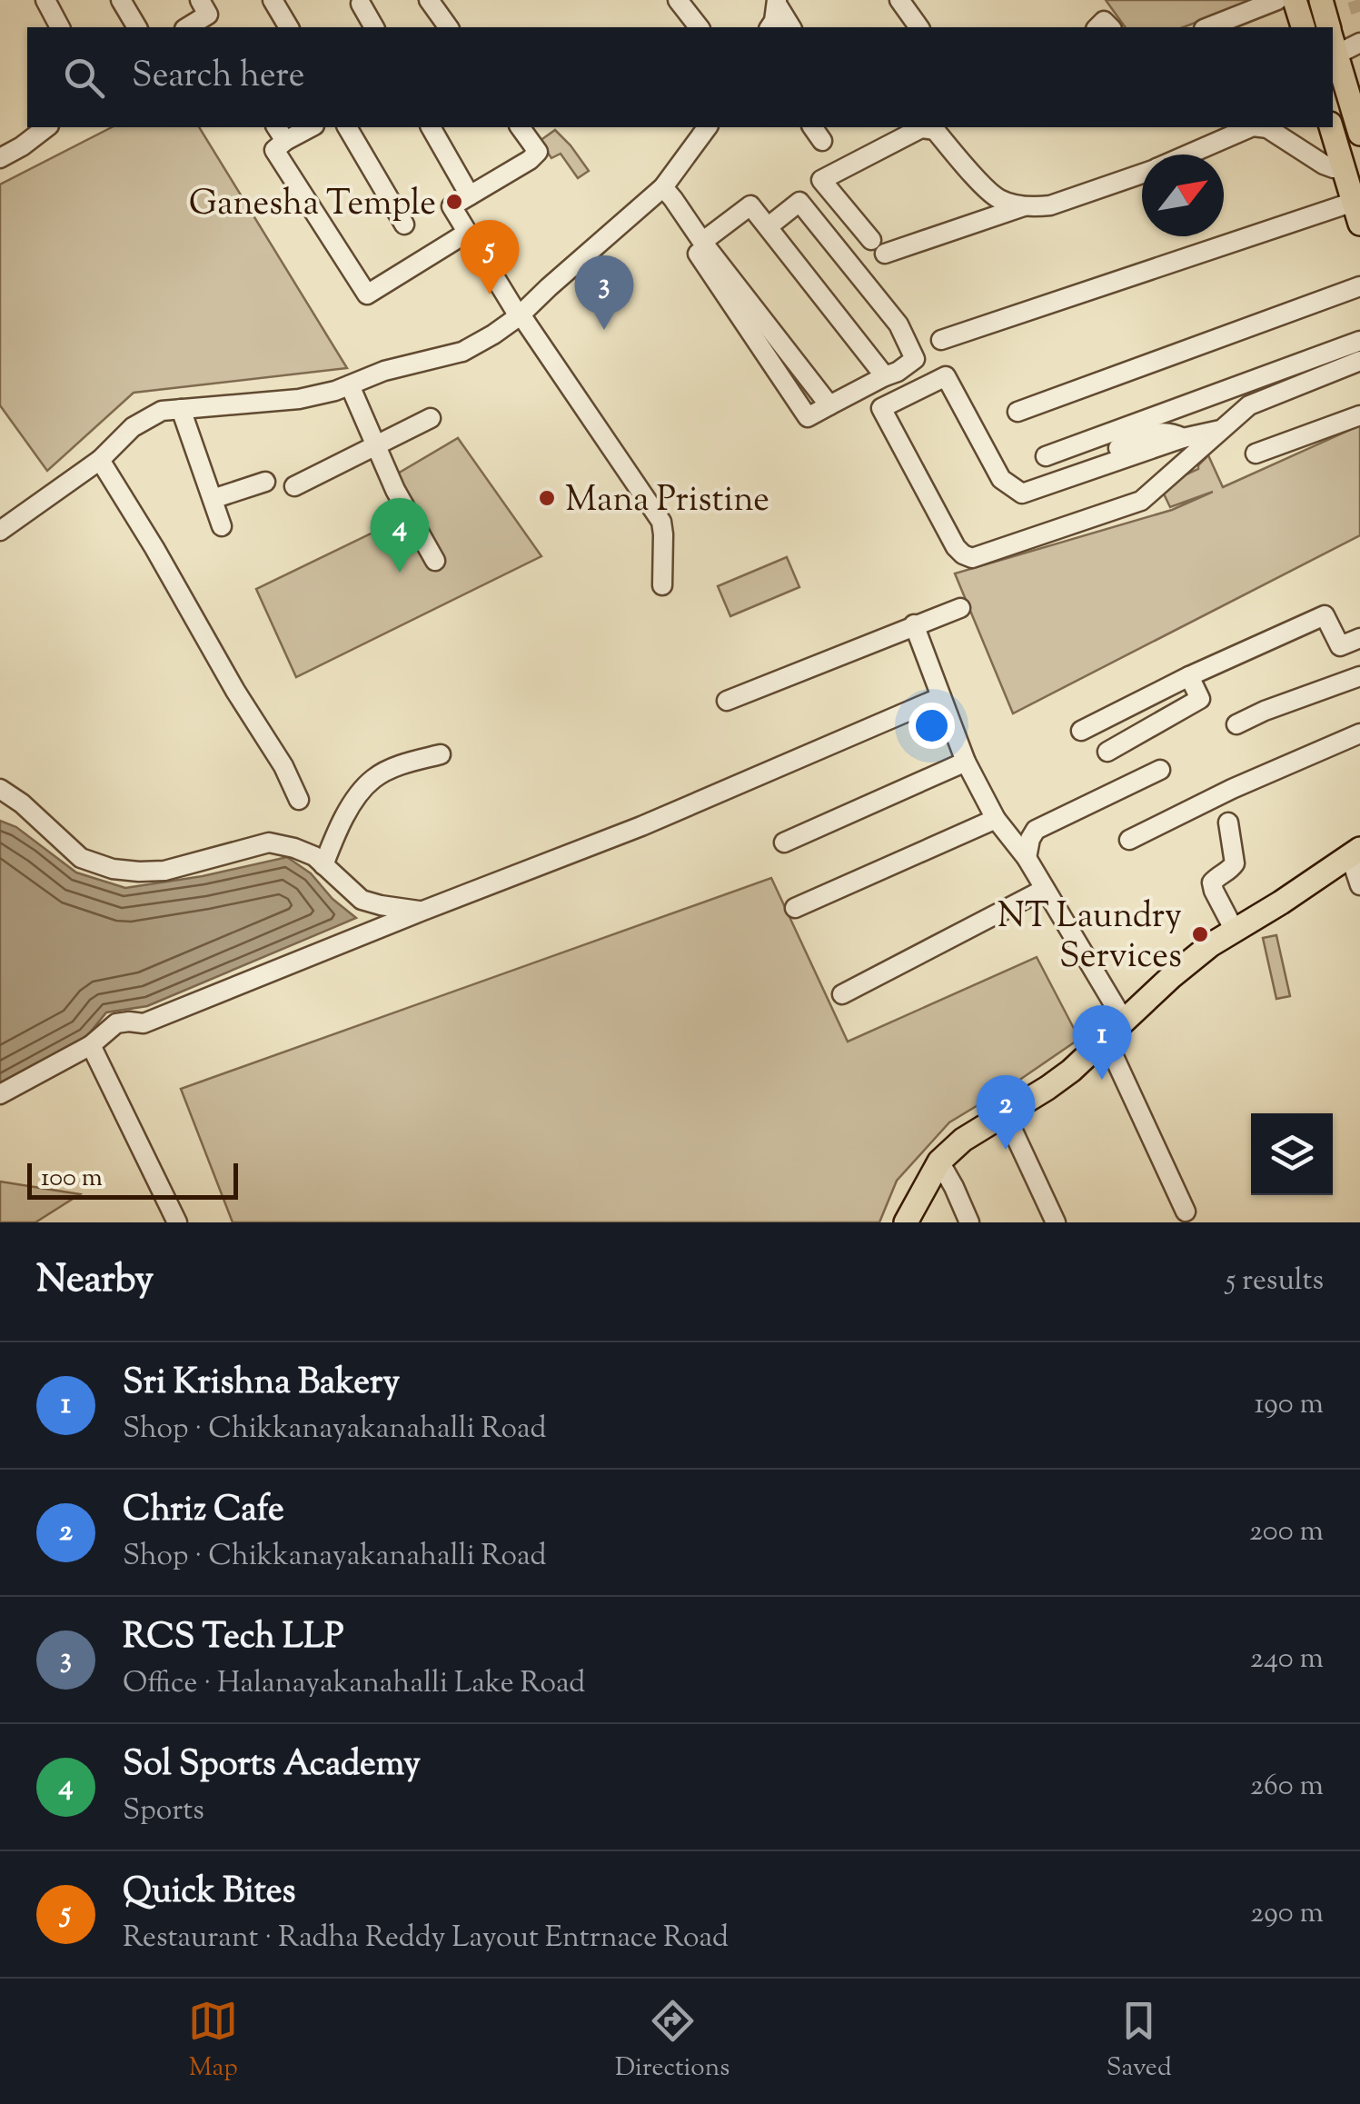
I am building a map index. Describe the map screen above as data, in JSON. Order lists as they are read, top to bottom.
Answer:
{
  "places": ["Ganesha Temple", "Mana Pristine", "NT Laundry Services"],
  "scale_bar": "100 m",
  "north": "top right",
  "page": {
    "search": "Search here",
    "pins": [
      "5",
      "3",
      "4",
      "1",
      "2"
    ],
    "scale": "100 m",
    "heading": ["Nearby", "5 results"],
    "list": [
      {
        "mark": "1",
        "name": "Sri Krishna Bakery",
        "note": "Shop · Chikkanayakanahalli Road",
        "value": "190 m"
      },
      {
        "mark": "2",
        "name": "Chriz Cafe",
        "note": "Shop · Chikkanayakanahalli Road",
        "value": "200 m"
      },
      {
        "mark": "3",
        "name": "RCS Tech LLP",
        "note": "Office · Halanayakanahalli Lake Road",
        "value": "240 m"
      },
      {
        "mark": "4",
        "name": "Sol Sports Academy",
        "note": "Sports",
        "value": "260 m"
      },
      {
        "mark": "5",
        "name": "Quick Bites",
        "note": "Restaurant · Radha Reddy Layout Entrnace Road",
        "value": "290 m"
      }
    ],
    "nav": ["Map", "Directions", "Saved"]
  }
}
